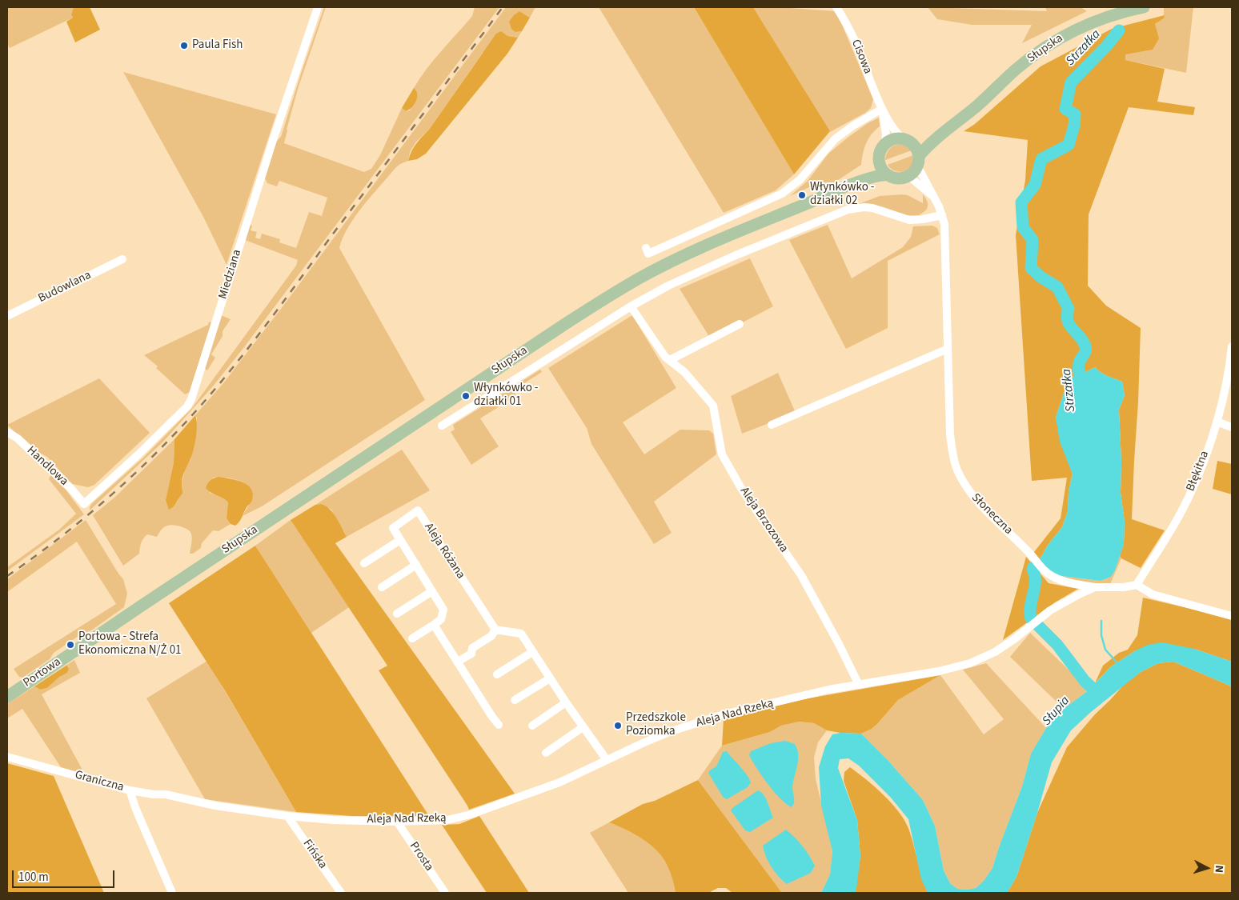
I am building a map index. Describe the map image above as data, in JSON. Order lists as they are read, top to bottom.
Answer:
{
  "streets": {
    "main road": ["Słupska", "Portowa"],
    "street": [
      "Cisowa",
      "Miedziana",
      "Budowlana",
      "Handlowa",
      "Błękitna",
      "Słoneczna",
      "Aleja Brzozowa",
      "Aleja Różana",
      "Aleja Nad Rzeką",
      "Graniczna",
      "Fińska",
      "Prosta"
    ]
  },
  "crossings": [
    ["Słupska", "Cisowa"],
    ["Słupska", "Słoneczna"],
    ["Słupska", "Portowa"],
    ["Cisowa", "Słoneczna"],
    ["Miedziana", "Handlowa"],
    ["Błękitna", "Aleja Nad Rzeką"],
    ["Słoneczna", "Aleja Nad Rzeką"],
    ["Aleja Brzozowa", "Aleja Nad Rzeką"],
    ["Aleja Nad Rzeką", "Graniczna"],
    ["Aleja Nad Rzeką", "Fińska"],
    ["Aleja Nad Rzeką", "Prosta"]
  ],
  "water": ["Strzałka", "Słupia"],
  "places": [
    "Paula Fish",
    "Włynkówko - działki 02",
    "Włynkówko - działki 01",
    "Portowa - Strefa Ekonomiczna N/Ż 01",
    "Przedszkole Poziomka"
  ],
  "scale_bar": "100 m",
  "north": "right"
}
